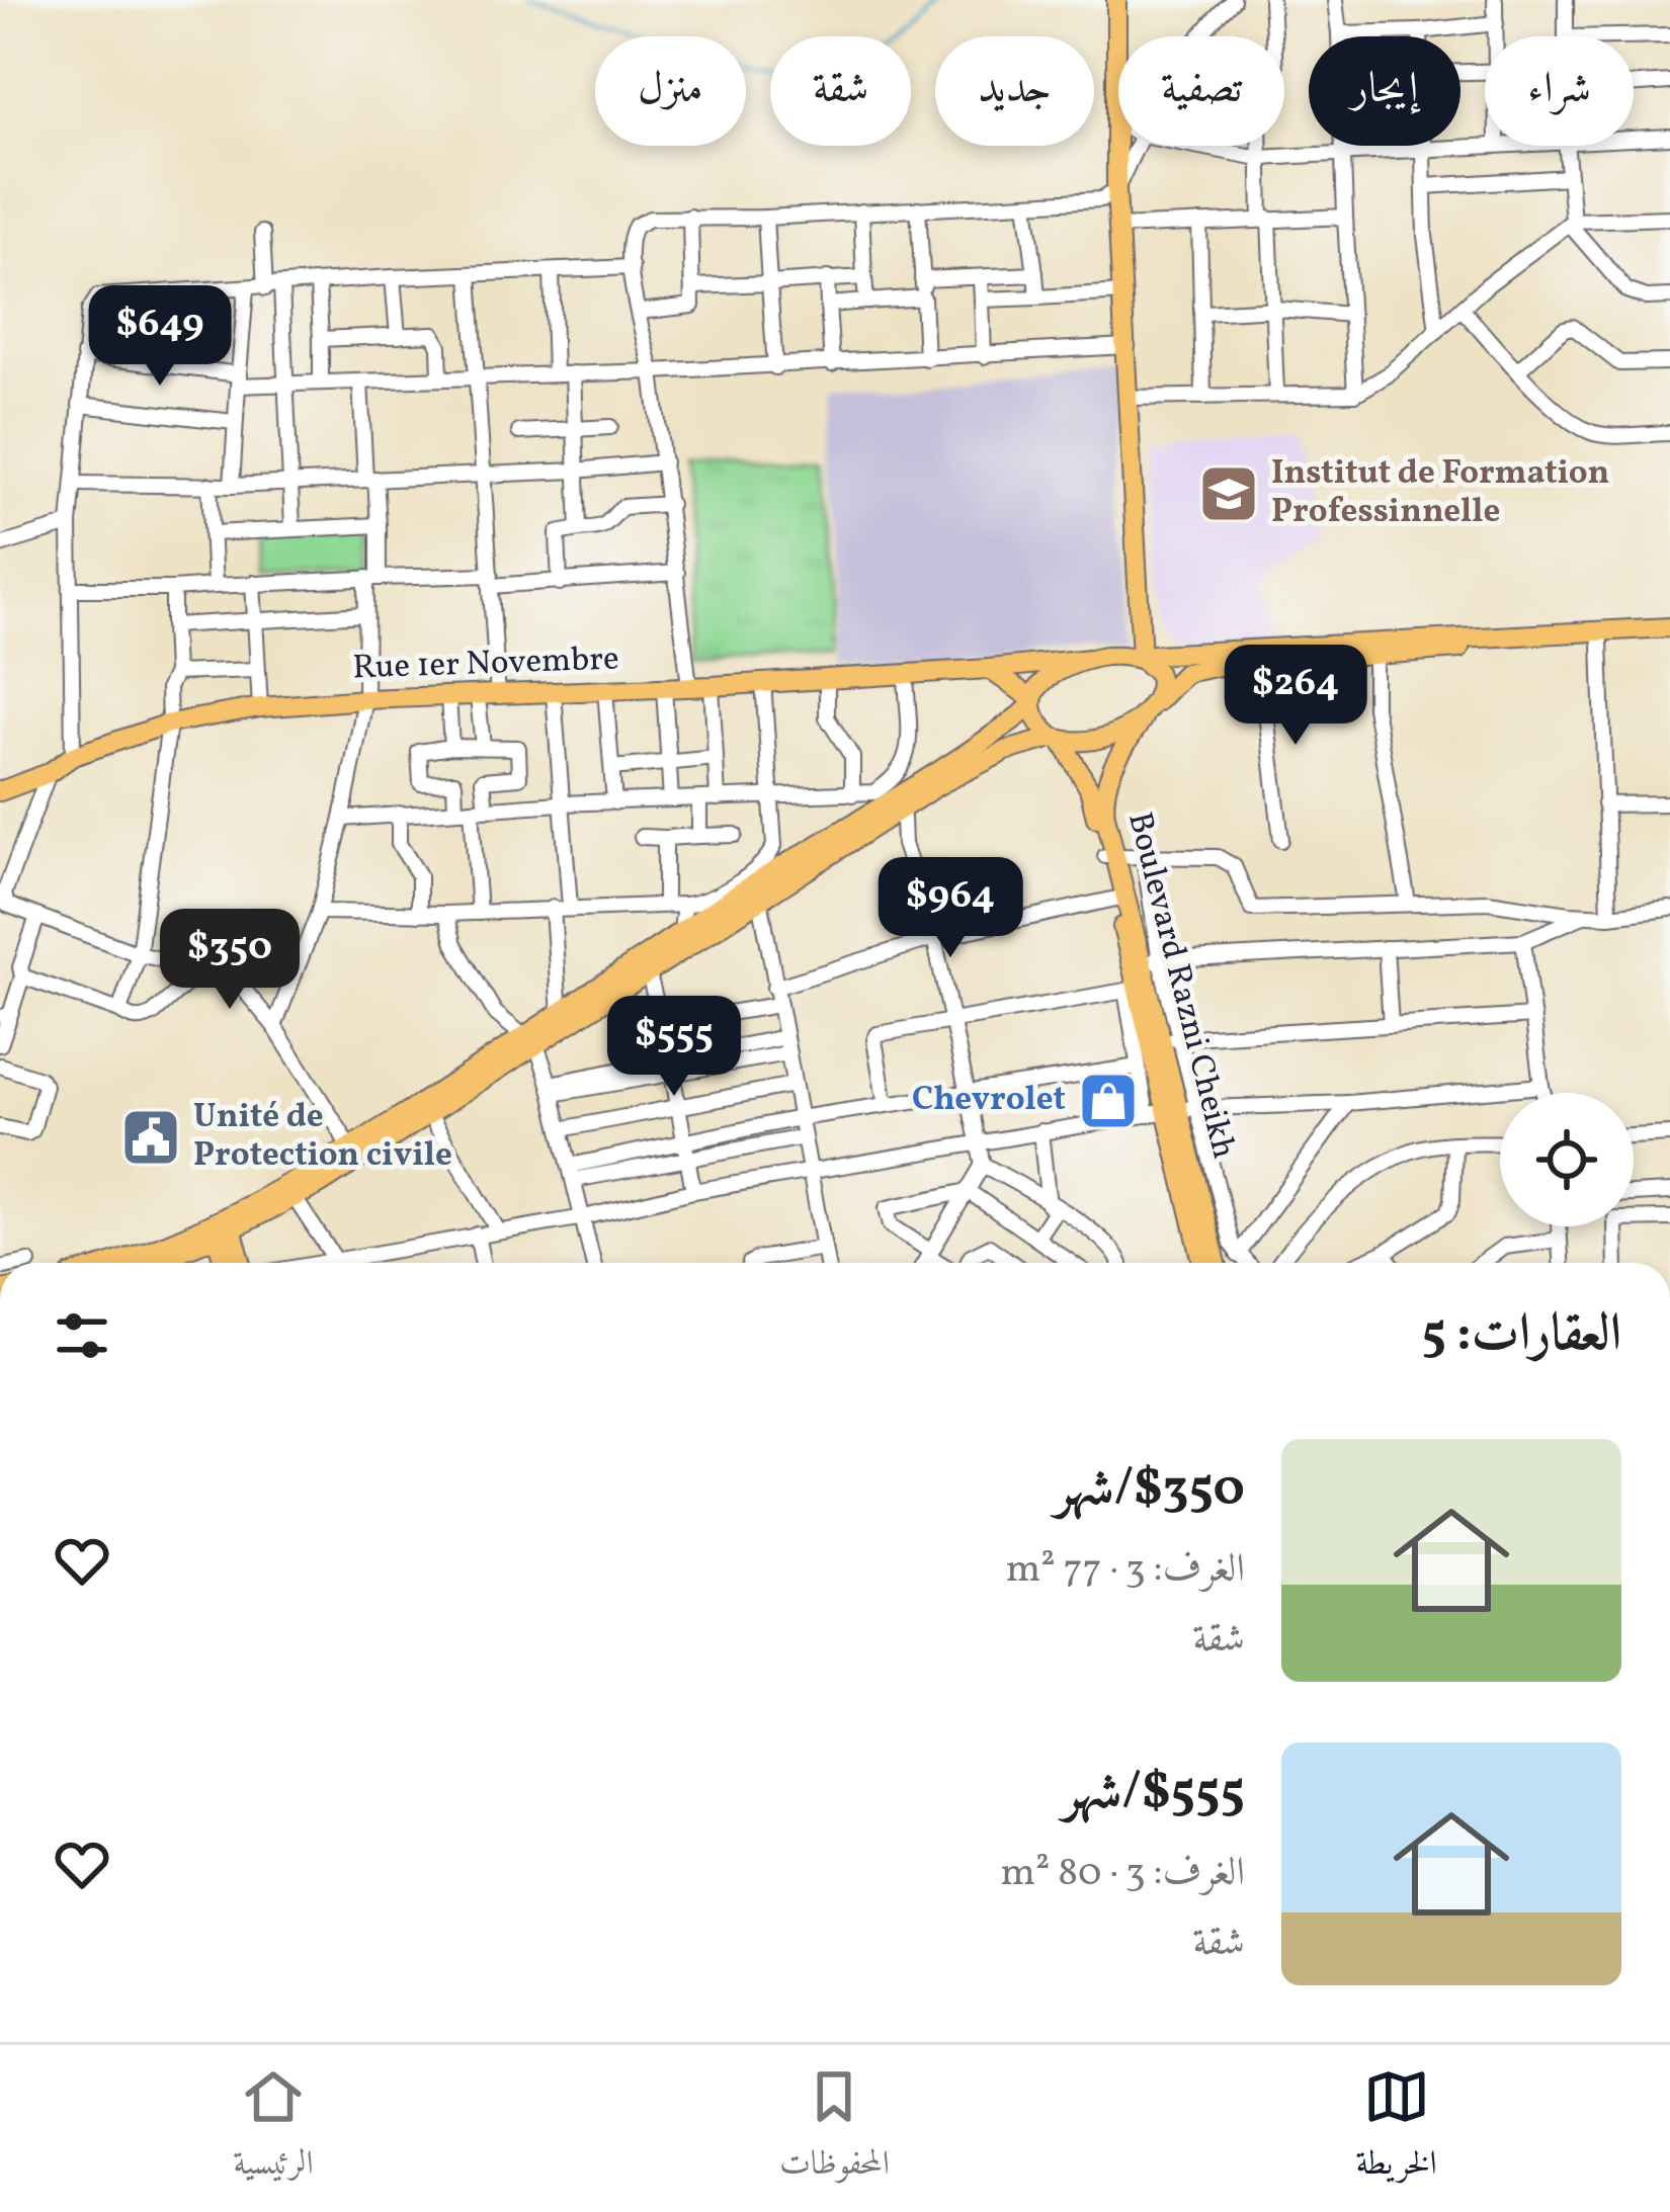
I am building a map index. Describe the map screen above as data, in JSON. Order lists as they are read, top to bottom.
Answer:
{
  "streets": {
    "main road": ["Rue 1er Novembre", "Boulevard Razni Cheikh"]
  },
  "crossings": [
    ["Rue 1er Novembre", "Boulevard Razni Cheikh"]
  ],
  "places": {
    "school or university": ["Institut de Formation Professinnelle"],
    "shop": ["Chevrolet"],
    "public building": ["Unité de Protection civile"]
  },
  "page": {
    "chip": [
      "شراء",
      "إيجار",
      "تصفية",
      "جديد",
      "شقة",
      "منزل"
    ],
    "price": [
      "$649",
      "$264",
      "$964",
      "$350",
      "$555"
    ],
    "heading": "العقارات: 5",
    "list": [
      {
        "name": "$350/شهر",
        "note": "الغرف: 3 · 77 m² · شقة"
      },
      {
        "name": "$555/شهر",
        "note": "الغرف: 3 · 80 m² · شقة"
      }
    ],
    "tabs": ["الخريطة", "المحفوظات", "الرئيسية"]
  }
}
